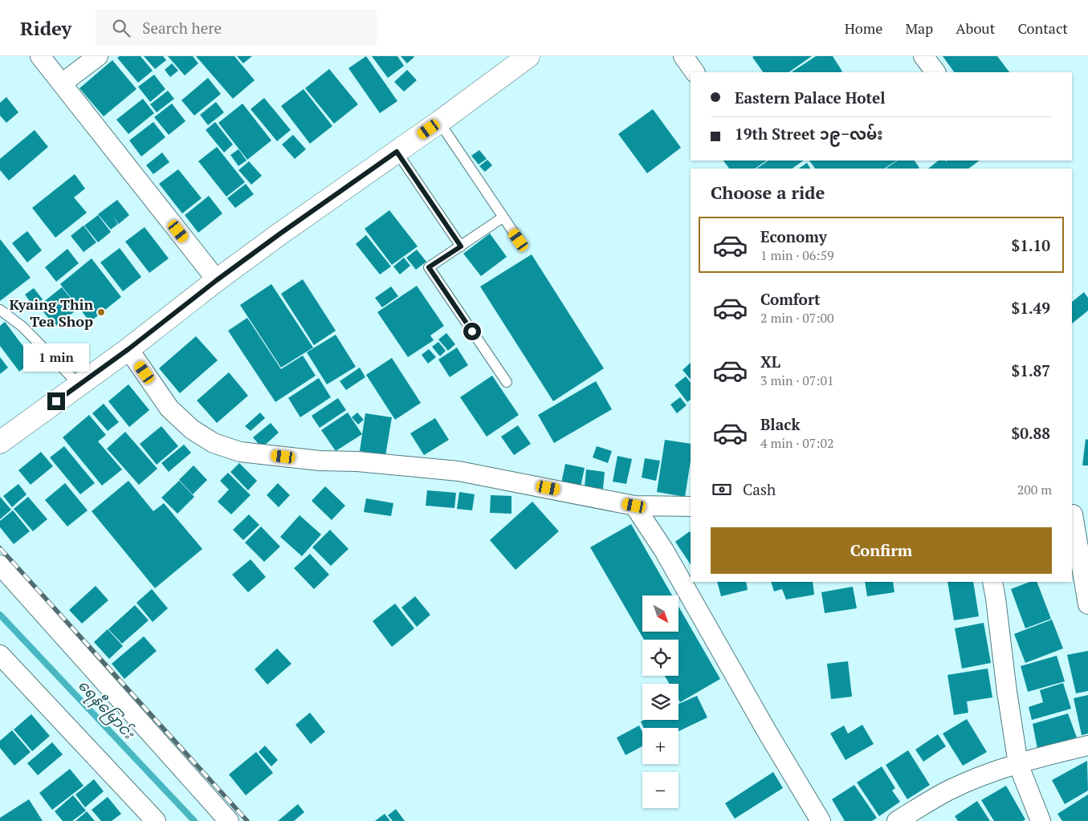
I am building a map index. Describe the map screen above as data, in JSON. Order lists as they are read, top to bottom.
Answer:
{
  "water": ["ရေနီမြောင်း"],
  "places": ["Kyaing Thin Tea Shop"],
  "north": "bottom right",
  "page": {
    "header": "Ridey",
    "search": "Search here",
    "nav": [
      "Home",
      "Map",
      "About",
      "Contact"
    ],
    "banner": ["Eastern Palace Hotel", "19th Street ၁၉−လမ်း"],
    "heading": "Choose a ride",
    "list": [
      {
        "name": "Economy",
        "note": "1 min · 06:59",
        "value": "$1.10"
      },
      {
        "name": "Comfort",
        "note": "2 min · 07:00",
        "value": "$1.49"
      },
      {
        "name": "XL",
        "note": "3 min · 07:01",
        "value": "$1.87"
      },
      {
        "name": "Black",
        "note": "4 min · 07:02",
        "value": "$0.88"
      }
    ],
    "bubble": "1 min",
    "pay": ["Cash", "200 m"],
    "buttons": "Confirm",
    "map_buttons": ["+", "−"]
  }
}
